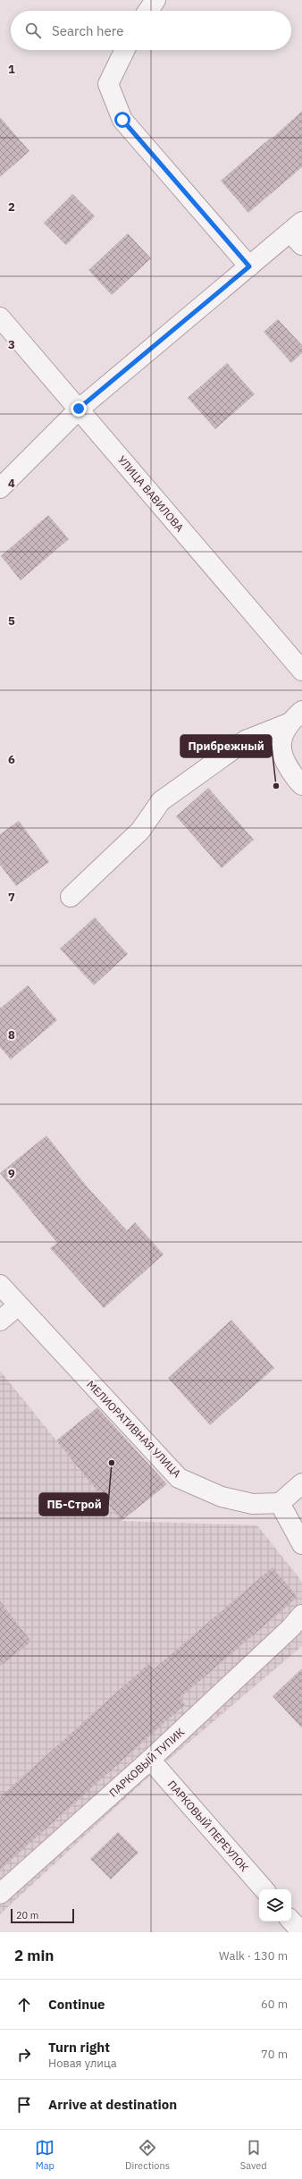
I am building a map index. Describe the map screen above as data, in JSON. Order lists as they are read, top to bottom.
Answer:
{
  "streets": {
    "street": [
      "УЛИЦА ВАВИЛОВА",
      "МЕЛИОРАТИВНАЯ УЛИЦА",
      "ПАРКОВЫЙ ТУПИК",
      "ПАРКОВЫЙ ПЕРЕУЛОК"
    ]
  },
  "crossings": [
    ["ПАРКОВЫЙ ТУПИК", "ПАРКОВЫЙ ПЕРЕУЛОК"]
  ],
  "places": ["Прибрежный", "ПБ-Строй"],
  "scale_bar": "20 m",
  "page": {
    "search": "Search here",
    "scale": "20 m",
    "heading": ["2 min", "Walk · 130 m"],
    "list": [
      ["Continue", "60 m"],
      ["Turn right", "Новая улица", "70 m"],
      "Arrive at destination"
    ],
    "nav": ["Map", "Directions", "Saved"]
  },
  "grid": {
    "rows": [
      "1",
      "2",
      "3",
      "4",
      "5",
      "6",
      "7",
      "8",
      "9"
    ]
  }
}
